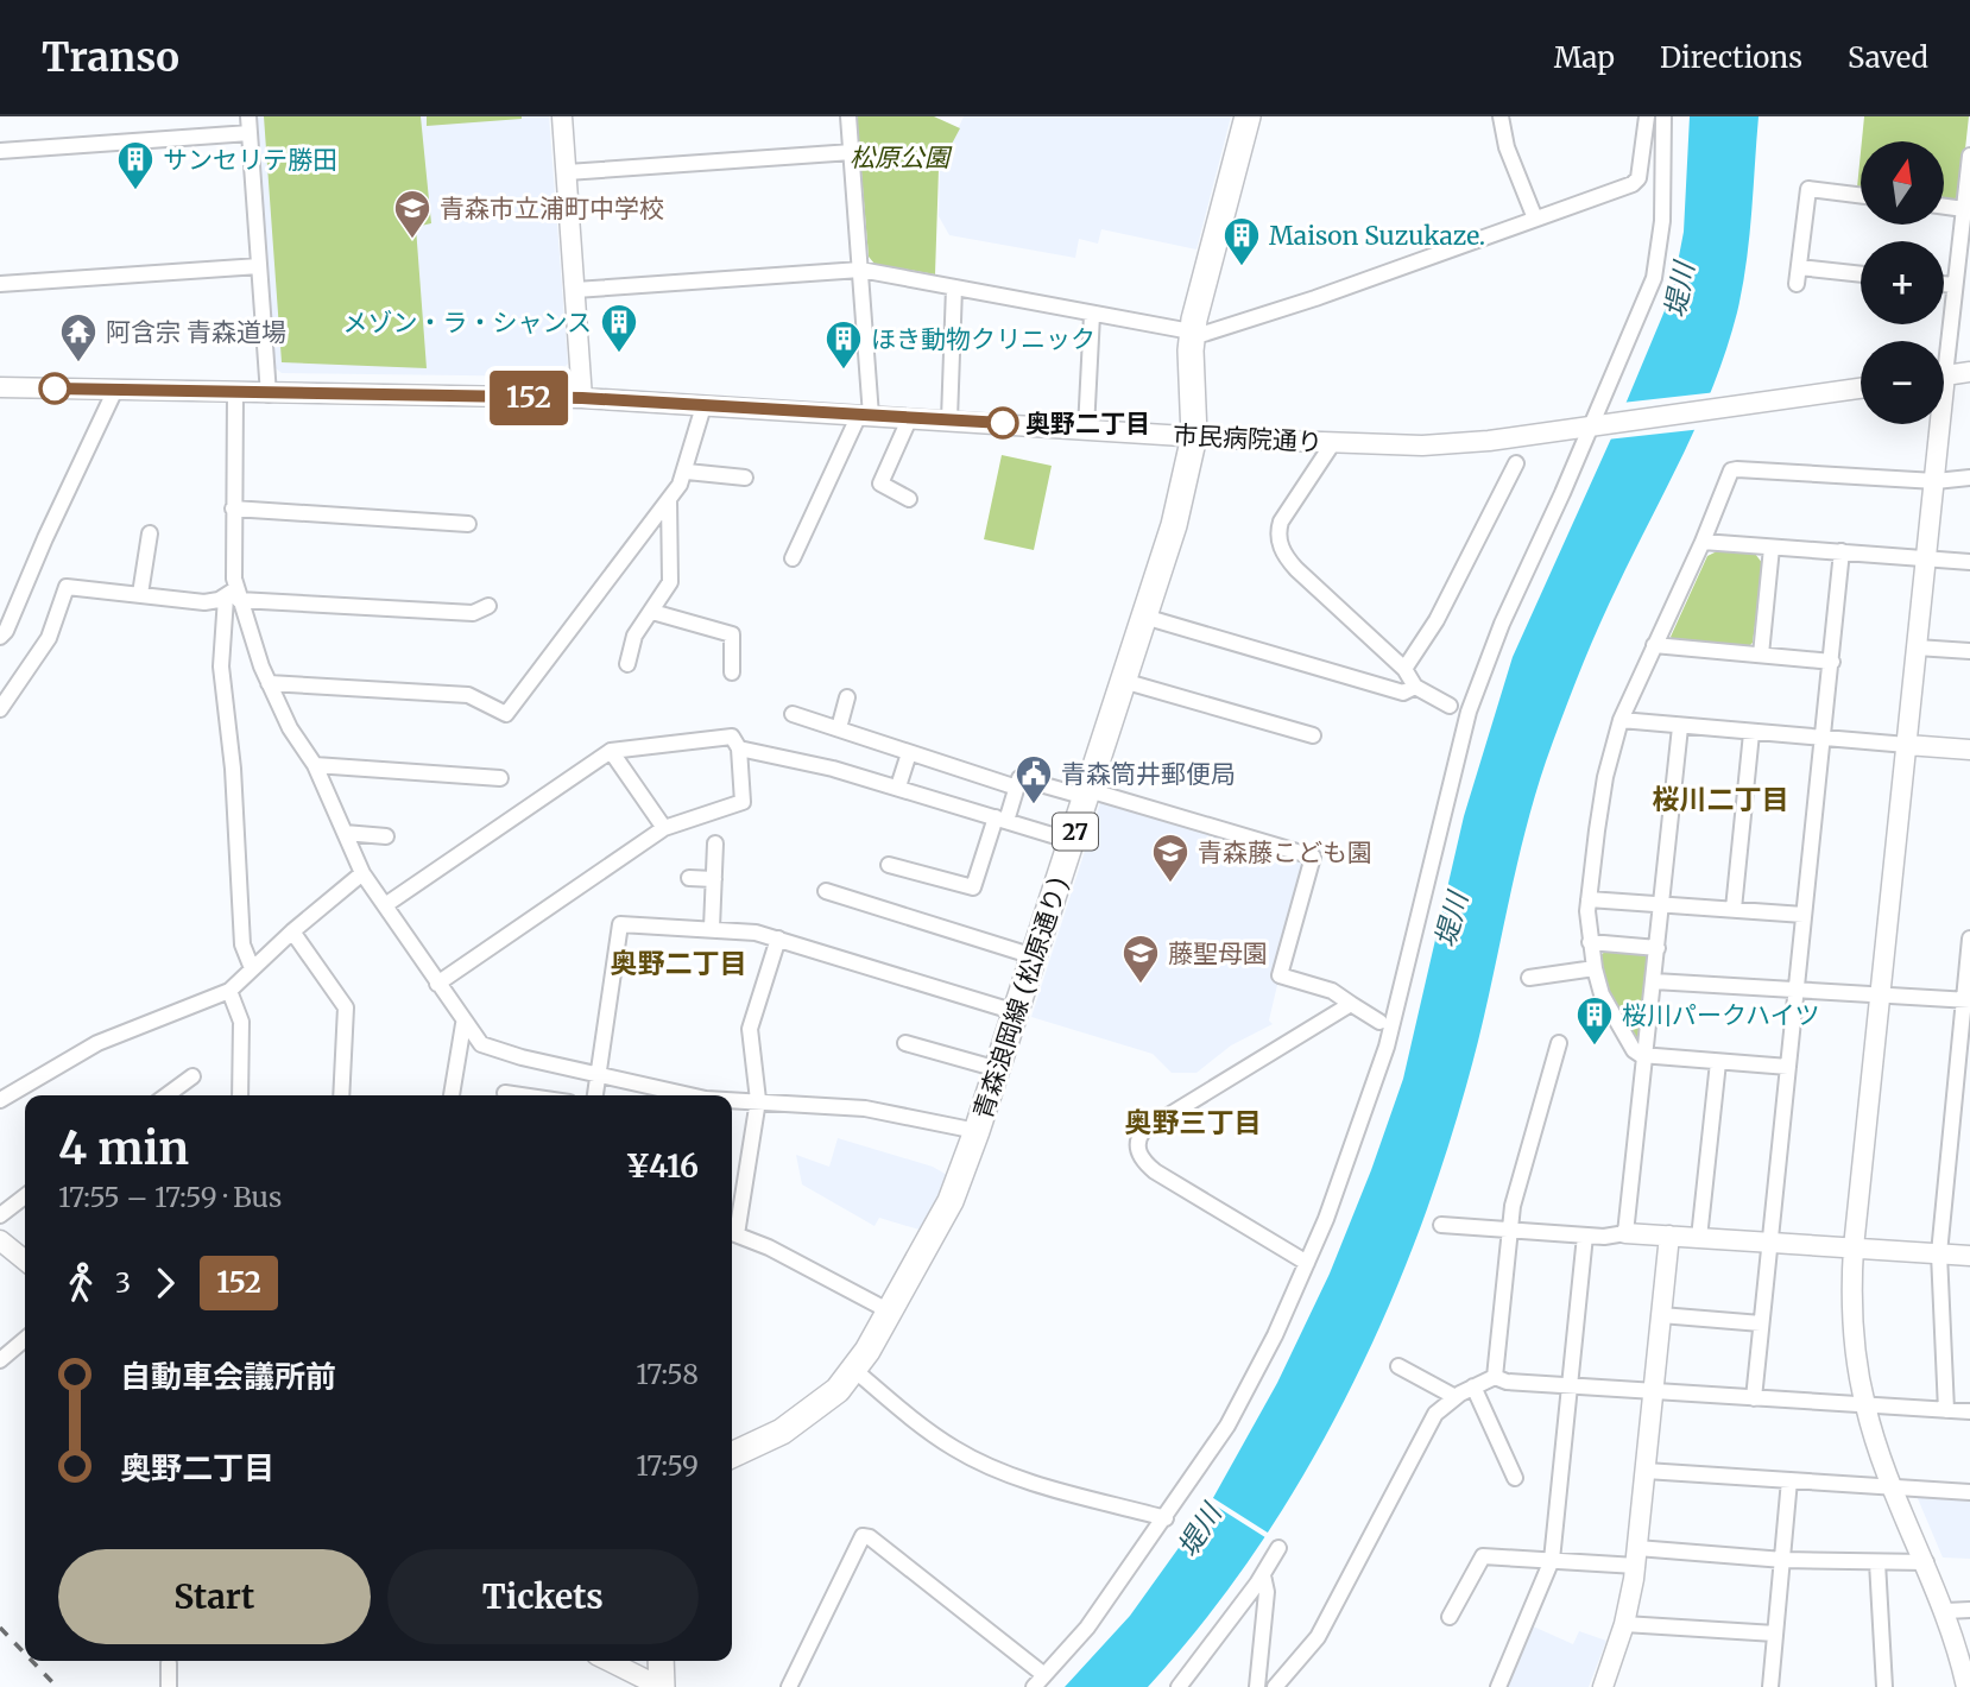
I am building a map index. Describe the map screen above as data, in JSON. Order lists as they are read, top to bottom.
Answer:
{
  "streets": {
    "main road": ["27", "青森浪岡線 (松原通り)"],
    "street": ["市民病院通り"]
  },
  "crossings": [
    ["市民病院通り", "青森浪岡線 (松原通り)"]
  ],
  "districts": ["桜川二丁目", "奥野二丁目", "奥野三丁目"],
  "water": ["堤川"],
  "parks": ["松原公園"],
  "places": {
    "building": [
      "サンセリテ勝田",
      "Maison Suzukaze.",
      "メゾン・ラ・シャンス",
      "ほき動物クリニック",
      "桜川パークハイツ"
    ],
    "school or university": ["青森市立浦町中学校", "青森藤こども園", "藤聖母園"],
    "temple": ["阿含宗 青森道場"],
    "other": ["奥野二丁目"],
    "public building": ["青森筒井郵便局"]
  },
  "lines": ["bus line 152"],
  "north": "top",
  "page": {
    "header": "Transo",
    "nav": ["Map", "Directions", "Saved"],
    "on_map": "152",
    "map_buttons": ["+", "−"],
    "heading": ["4 min", "17:55 – 17:59 · Bus", "¥416"],
    "legs": ["3", "152"],
    "list": [
      {
        "name": "自動車会議所前",
        "value": "17:58"
      },
      {
        "name": "奥野二丁目",
        "value": "17:59"
      }
    ],
    "buttons": ["Start", "Tickets"]
  }
}
